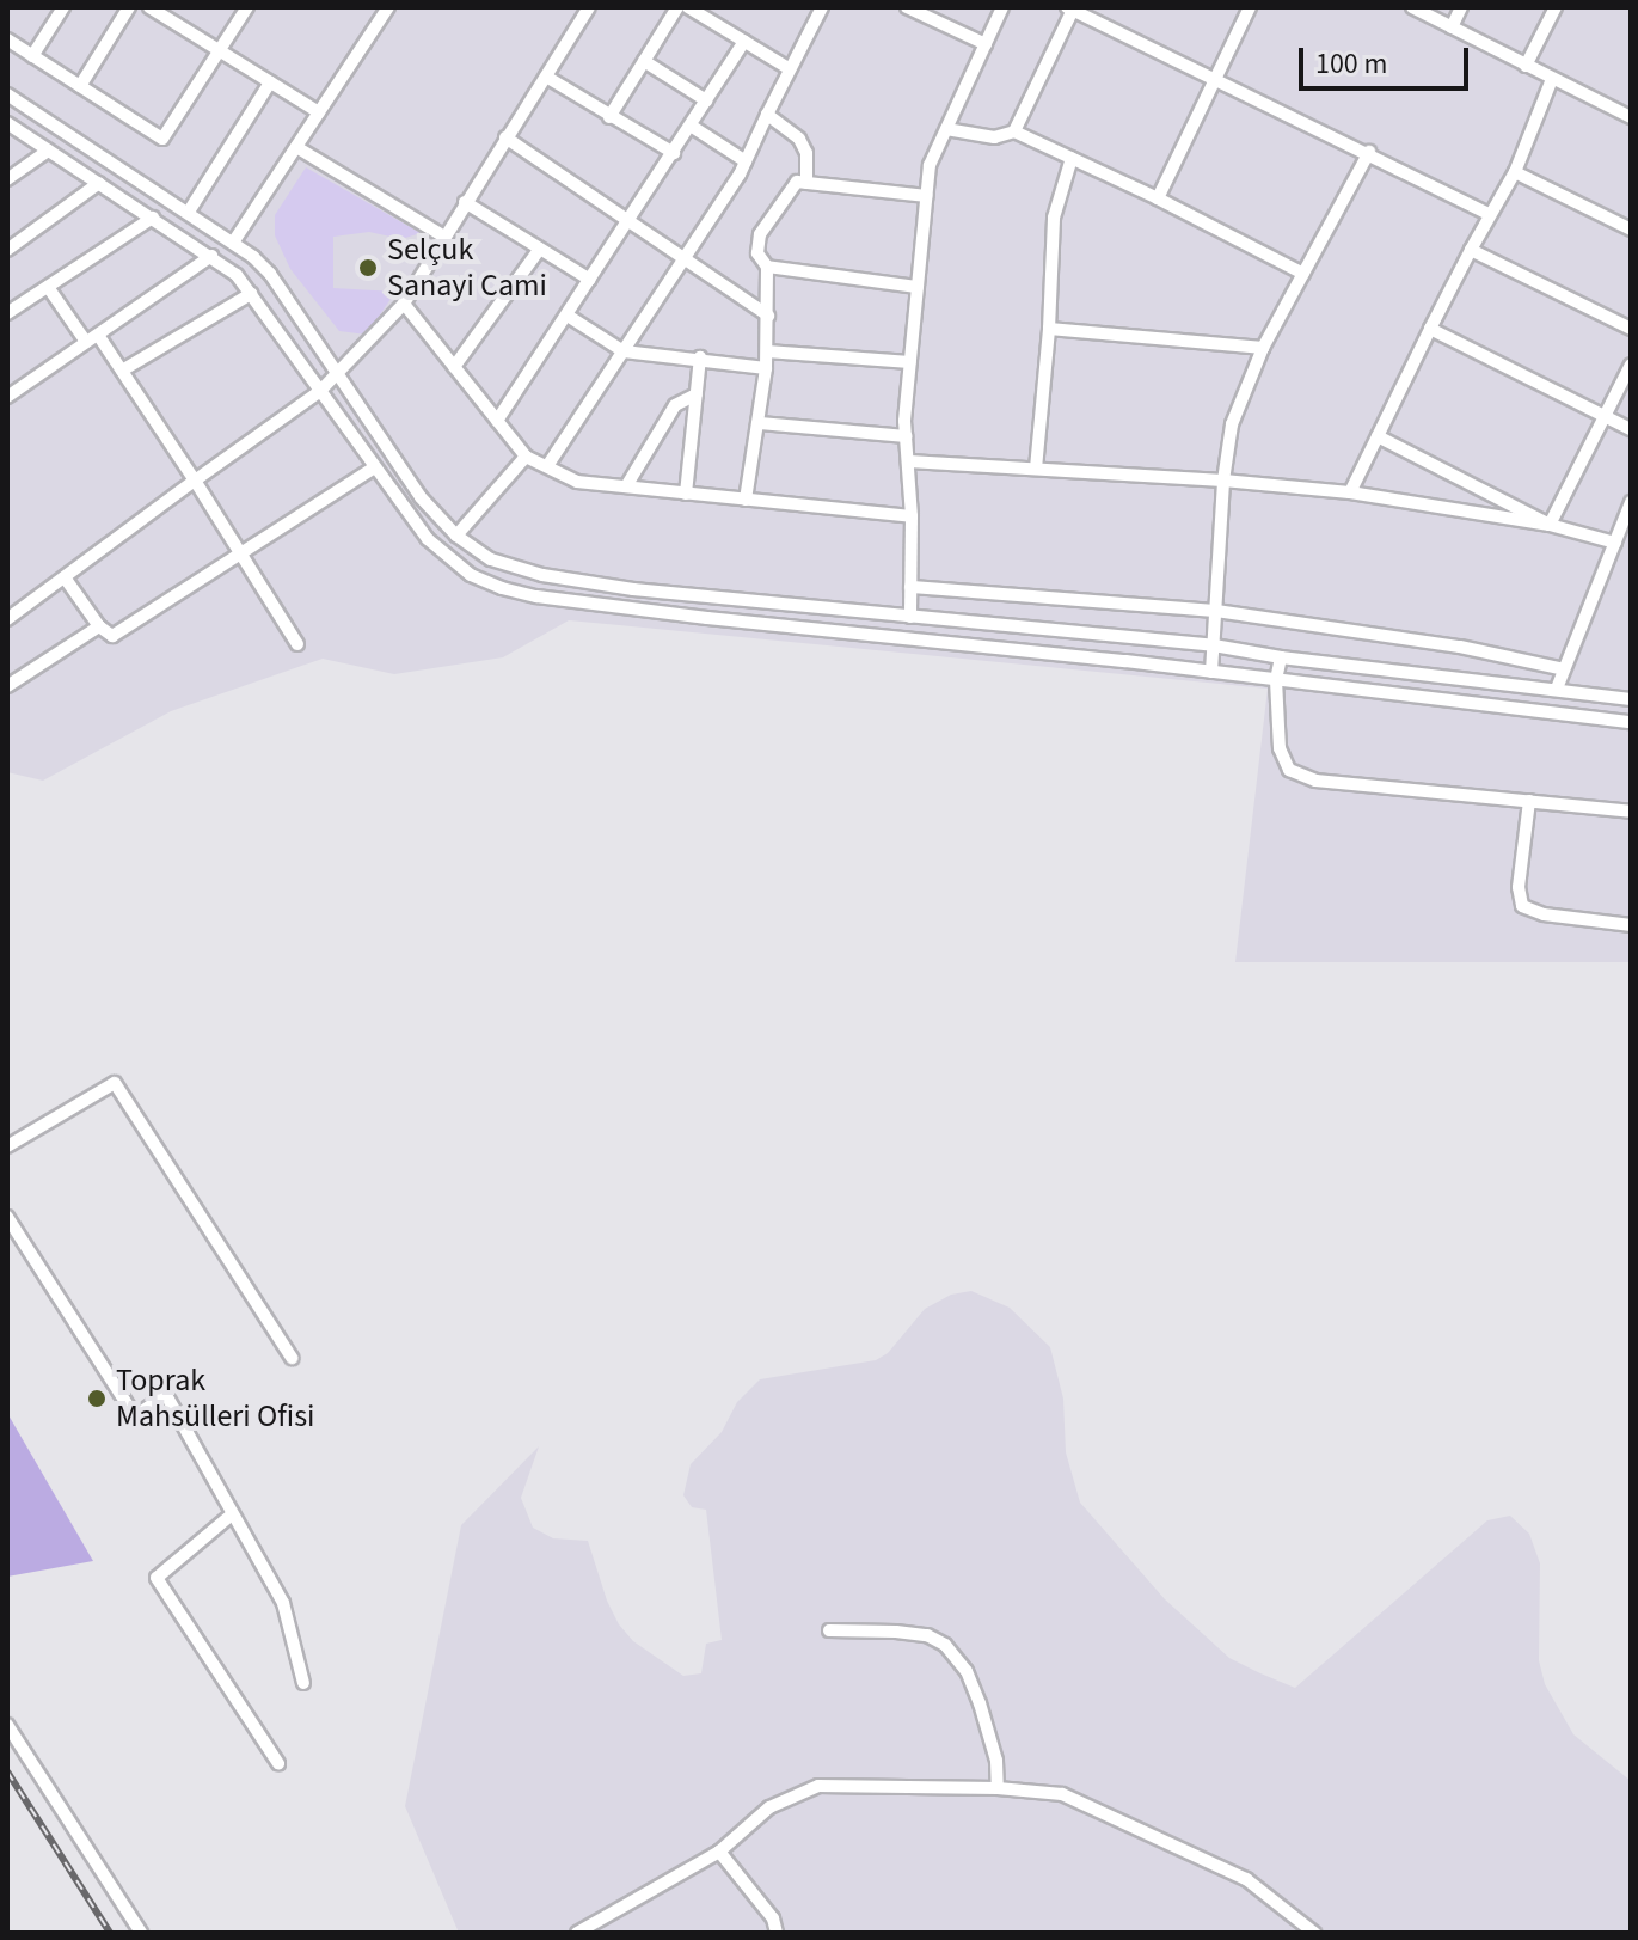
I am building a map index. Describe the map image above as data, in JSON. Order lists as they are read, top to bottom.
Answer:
{
  "places": ["Selçuk Sanayi Cami", "Toprak Mahsülleri Ofisi"],
  "scale_bar": "100 m"
}
